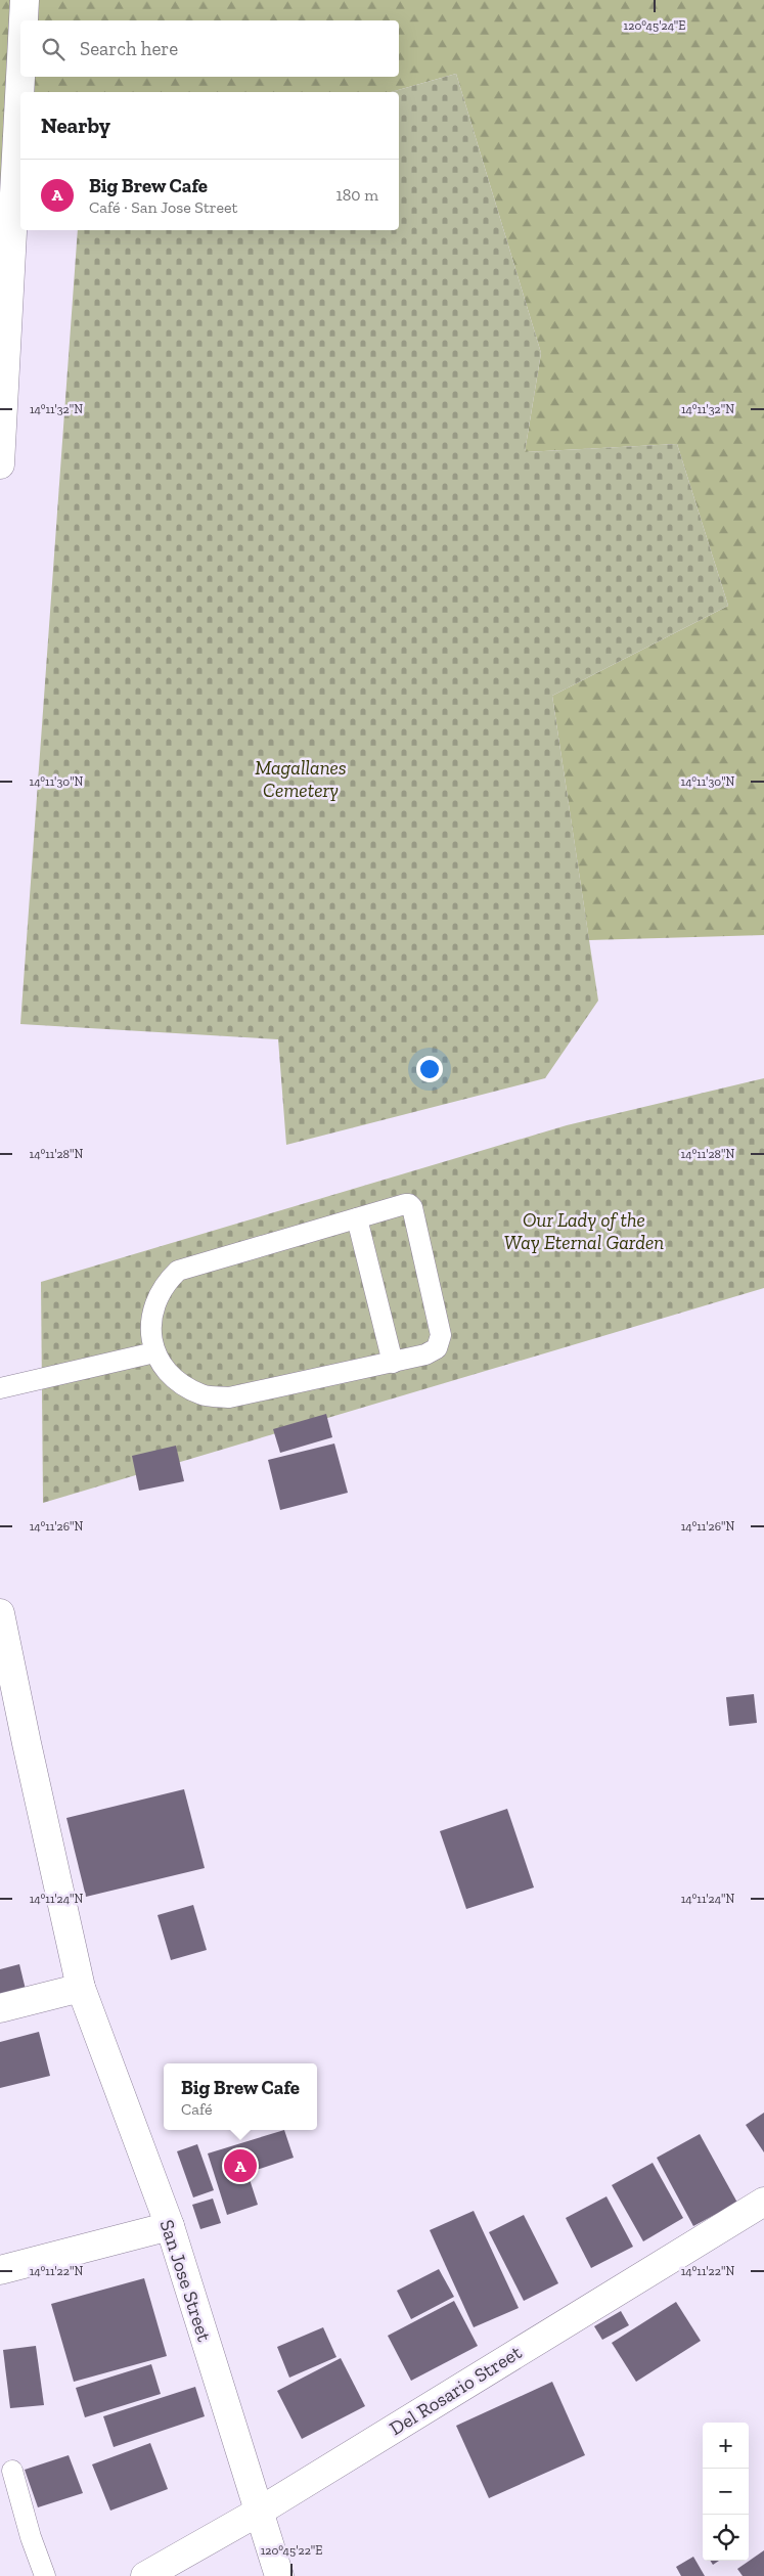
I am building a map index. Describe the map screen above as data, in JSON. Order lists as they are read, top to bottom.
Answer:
{
  "streets": {
    "main road": ["San Jose Street", "Del Rosario Street"]
  },
  "crossings": [
    ["San Jose Street", "Del Rosario Street"]
  ],
  "parks": ["Magallanes Cemetery", "Our Lady of the Way Eternal Garden"],
  "page": {
    "search": "Search here",
    "heading": "Nearby",
    "list": [
      {
        "mark": "A",
        "name": "Big Brew Cafe",
        "note": "Café · San Jose Street",
        "value": "180 m"
      }
    ],
    "popup": ["Big Brew Cafe", "Café"],
    "pins": "A",
    "map_buttons": ["+", "−"]
  },
  "coordinates": [
    "120°45'24\"E",
    "14°11'32\"N",
    "14°11'30\"N",
    "14°11'28\"N",
    "14°11'26\"N",
    "14°11'24\"N",
    "14°11'22\"N",
    "120°45'22\"E"
  ]
}
